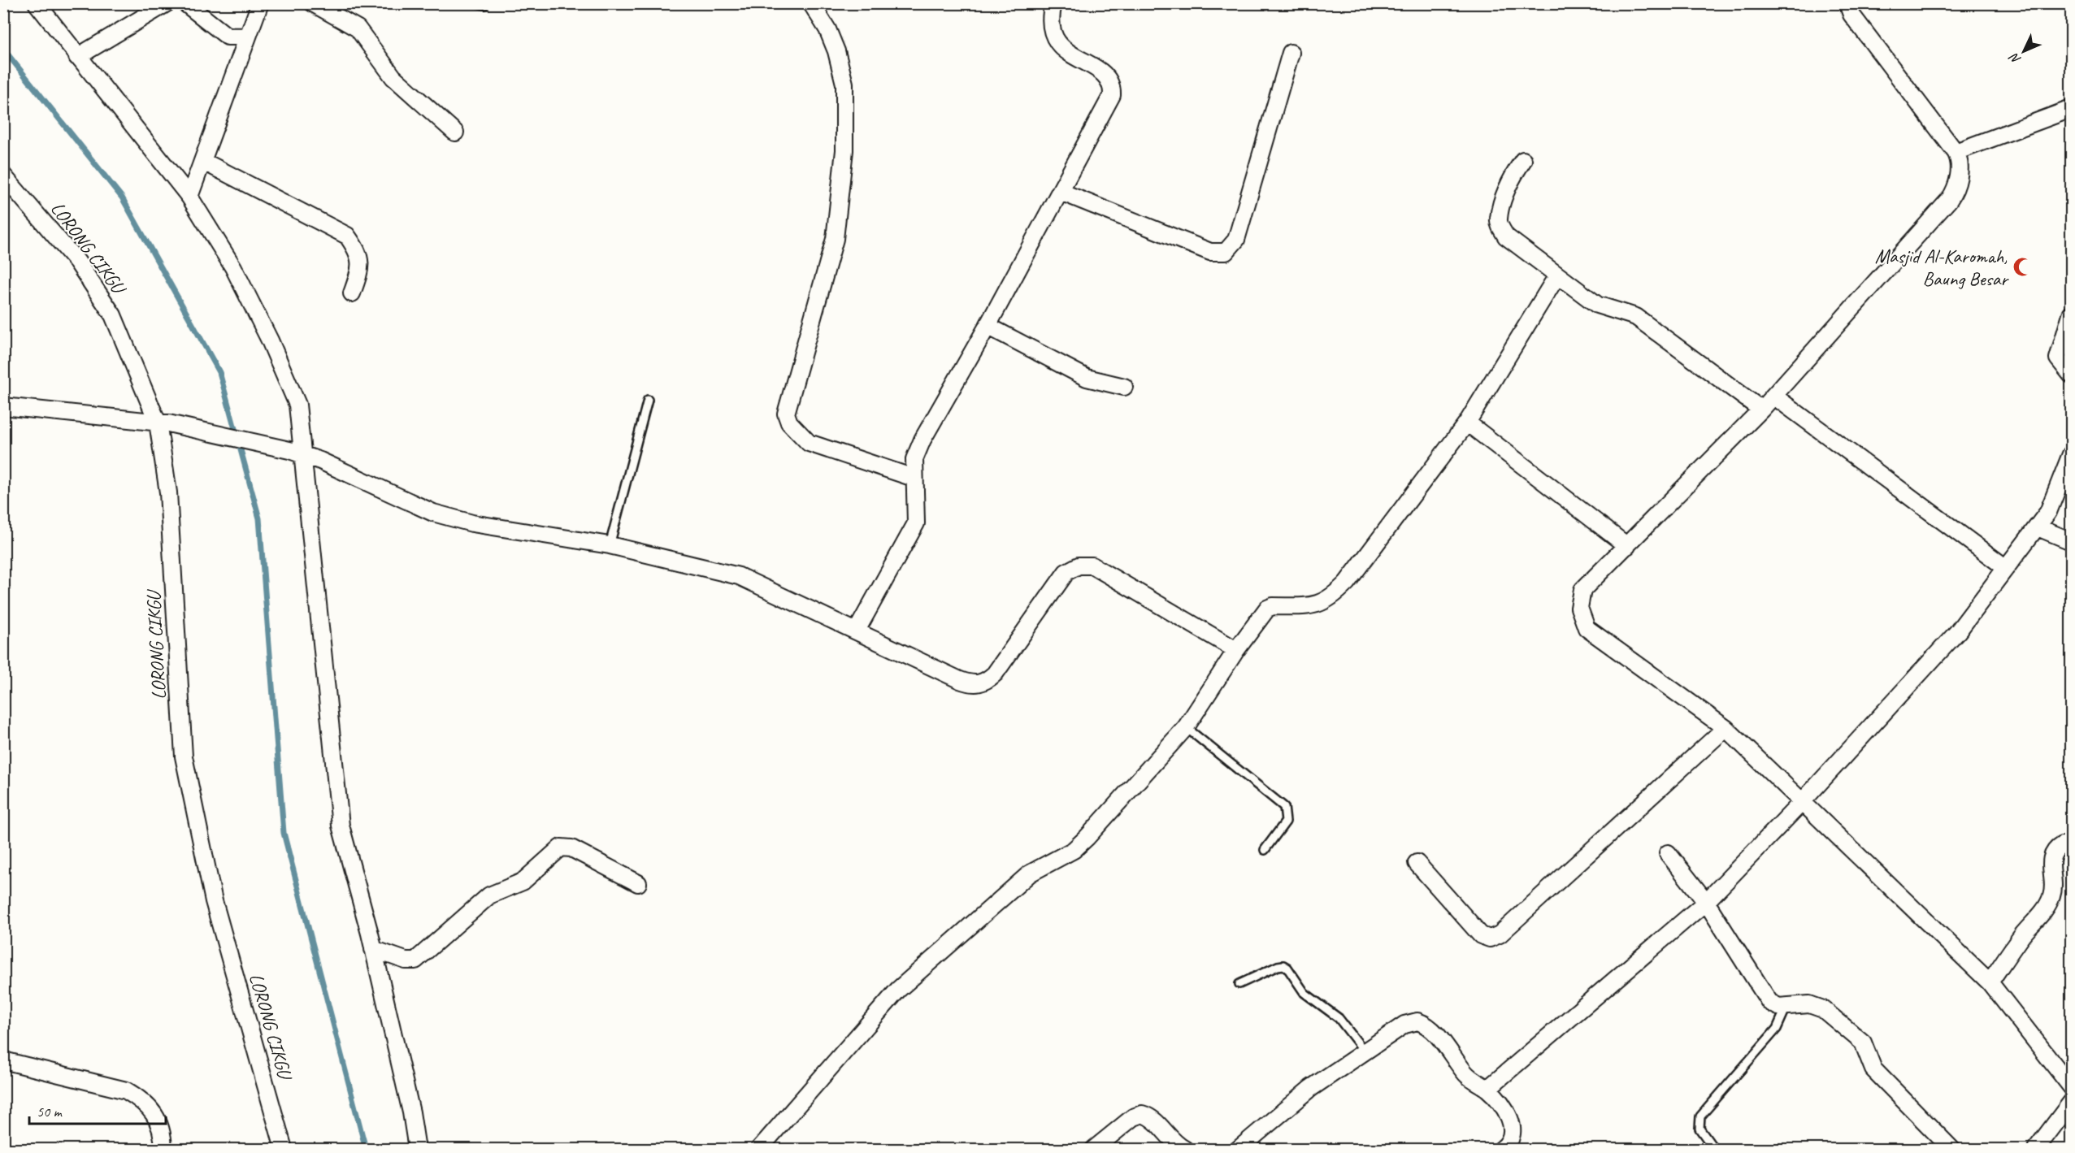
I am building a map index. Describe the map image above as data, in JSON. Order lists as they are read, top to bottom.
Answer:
{
  "streets": {
    "street": ["LORONG CIKGU"]
  },
  "places": {
    "mosque": ["Masjid Al-Karomah, Baung Besar"]
  },
  "scale_bar": "50 m",
  "north": "bottom left"
}
